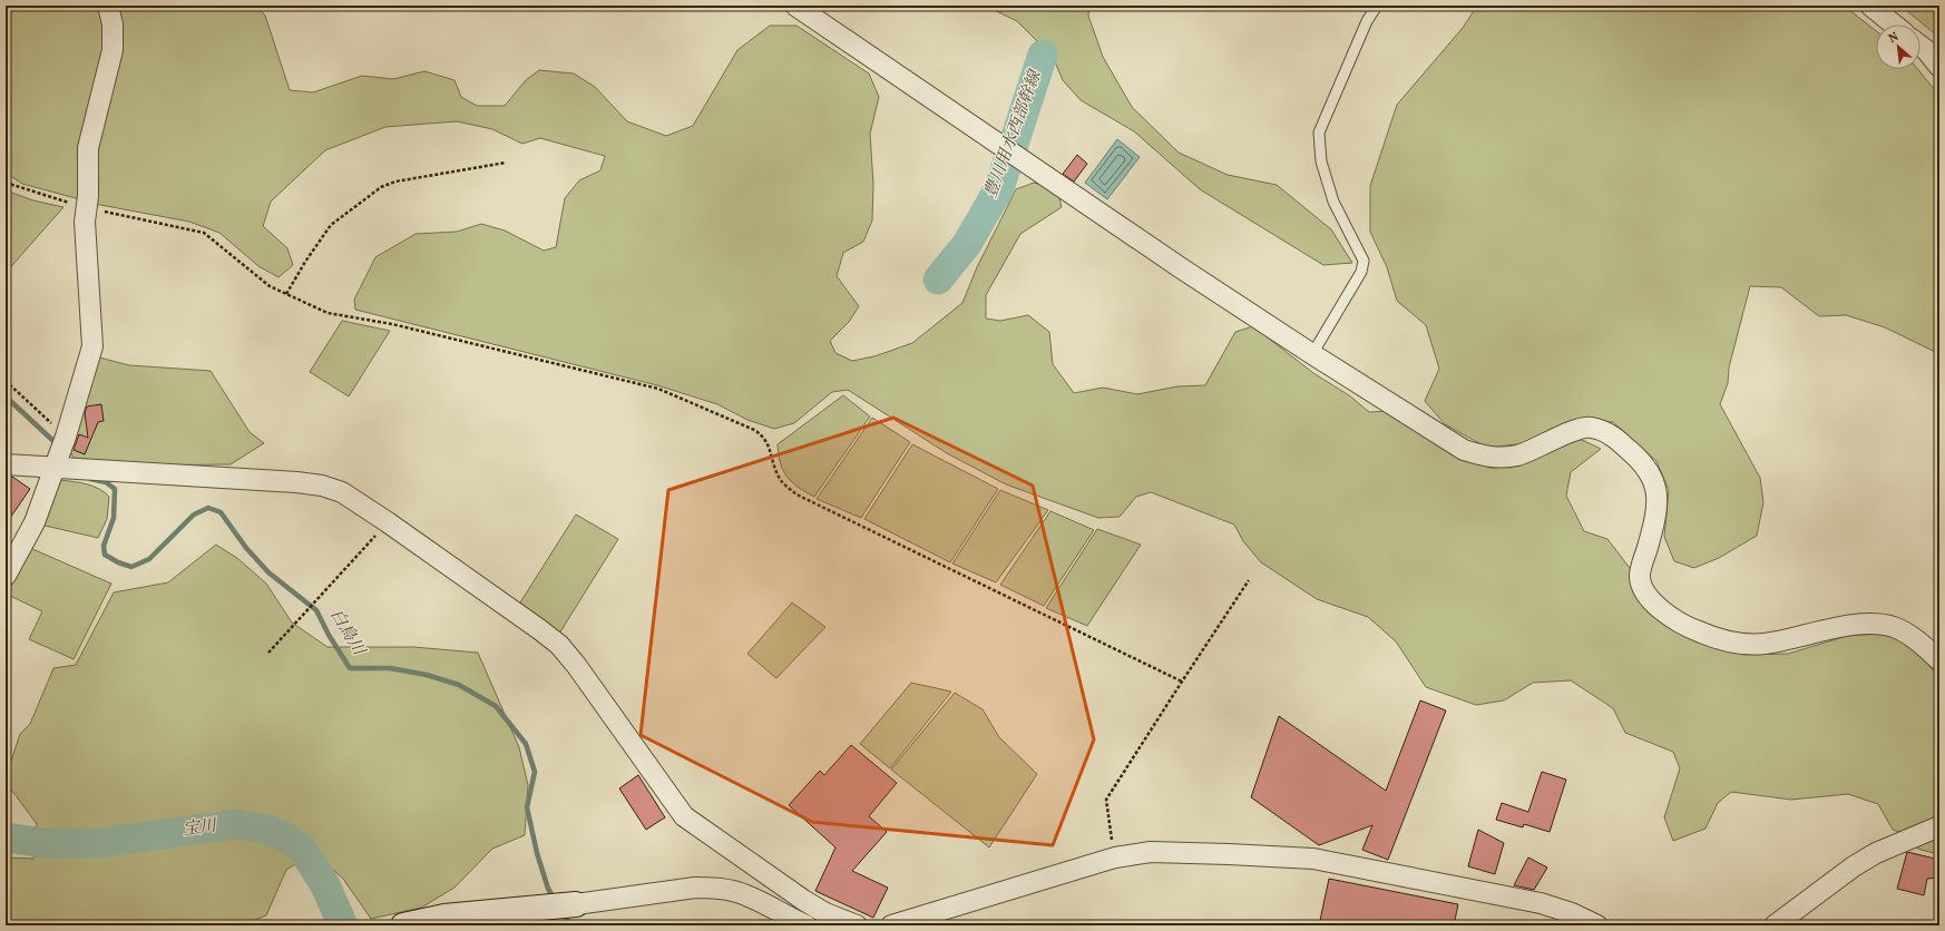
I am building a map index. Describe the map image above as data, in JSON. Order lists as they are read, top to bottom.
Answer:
{
  "water": ["豊川用水西部幹線", "白鳥川", "宝川"],
  "north": "top left"
}
